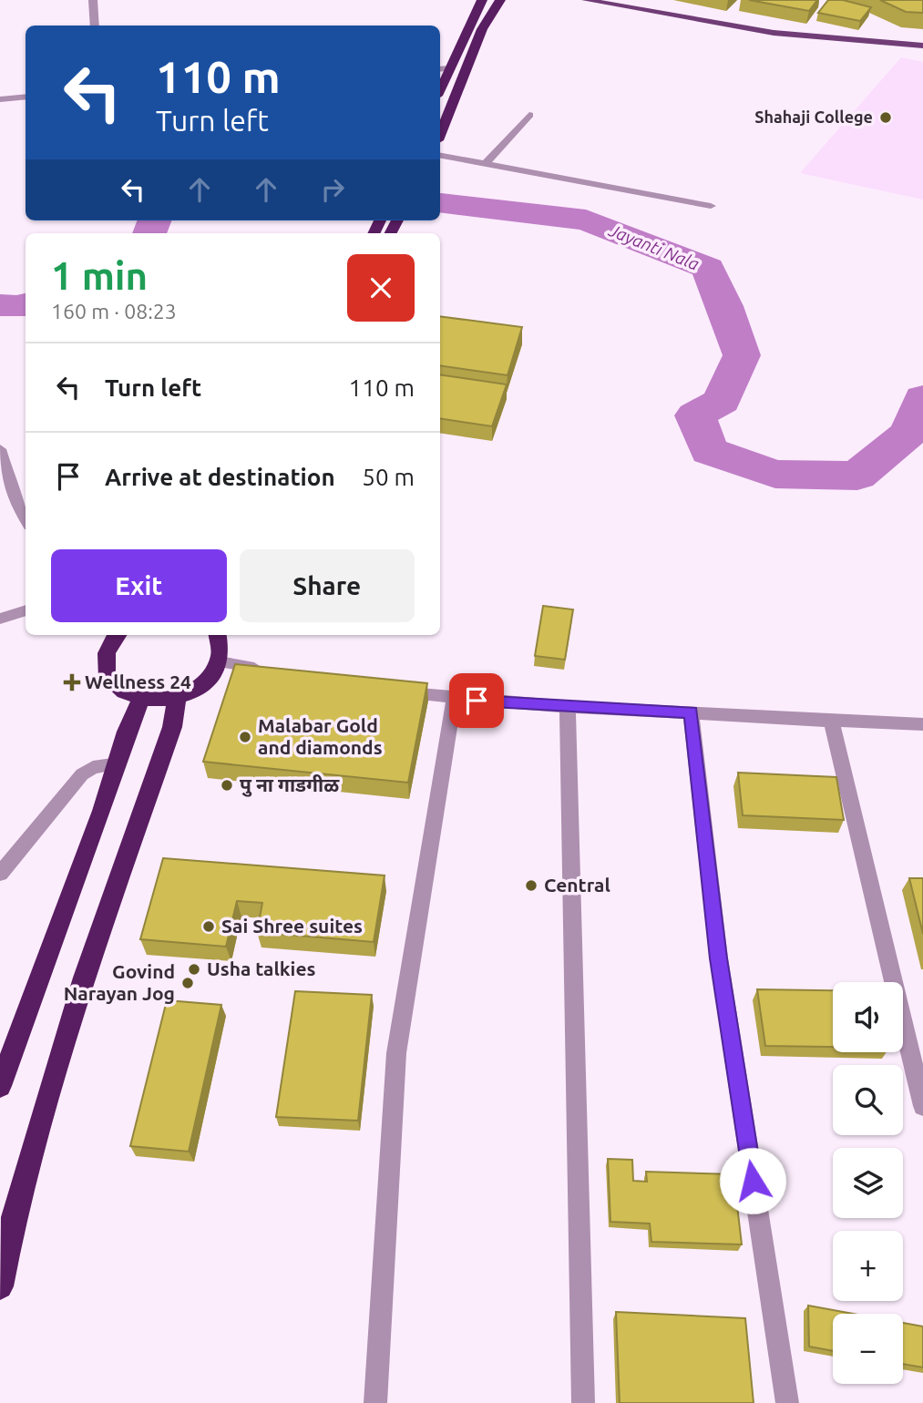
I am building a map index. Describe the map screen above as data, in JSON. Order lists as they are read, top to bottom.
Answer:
{
  "water": ["Jayanti Nala"],
  "places": {
    "other": [
      "Shahaji College",
      "Malabar Gold and diamonds",
      "पु ना गाडगीळ",
      "Central",
      "Sai Shree suites",
      "Usha talkies",
      "Govind Narayan Jog"
    ],
    "health": ["Wellness 24"]
  },
  "page": {
    "turn": ["110 m", "Turn left"],
    "heading": ["1 min", "160 m · 08:23"],
    "list": [
      {
        "name": "Turn left",
        "value": "110 m"
      },
      {
        "name": "Arrive at destination",
        "value": "50 m"
      }
    ],
    "buttons": ["Exit", "Share"],
    "map_buttons": ["+", "−"]
  }
}
